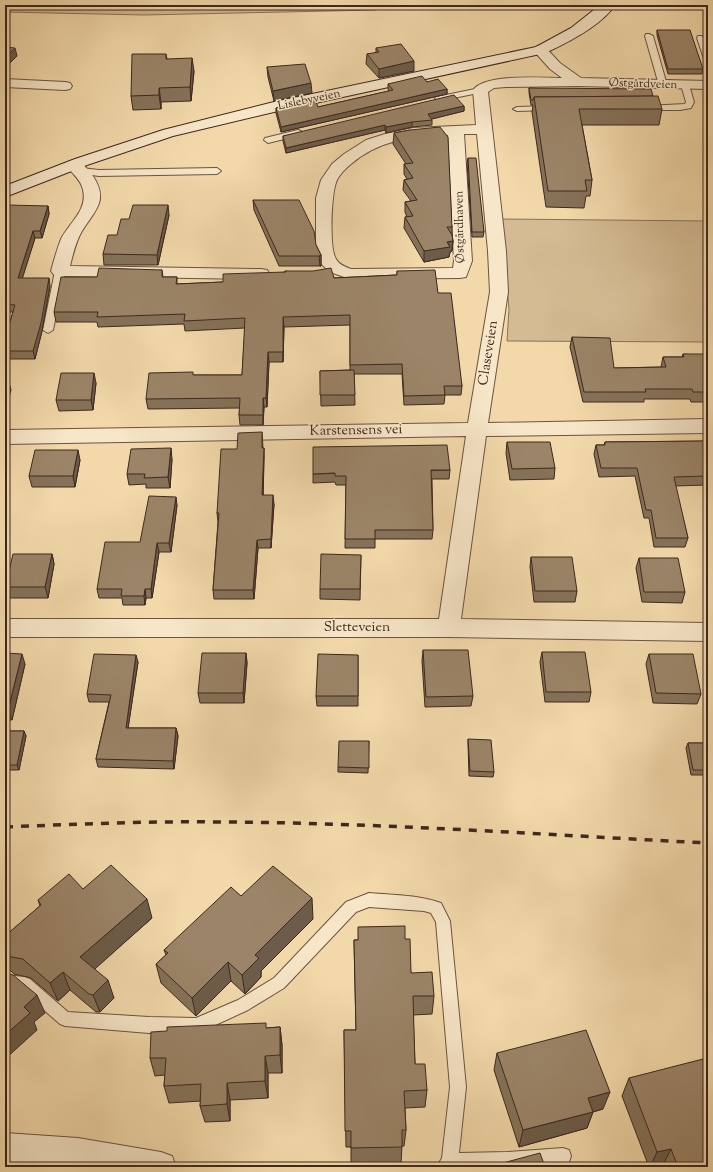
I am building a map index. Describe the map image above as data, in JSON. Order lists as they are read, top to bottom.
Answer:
{
  "streets": {
    "street": [
      "Østgårdveien",
      "Lislebyveien",
      "Østgårdhaven",
      "Claseveien",
      "Karstensens vei",
      "Sletteveien"
    ]
  },
  "crossings": [
    ["Østgårdveien", "Claseveien"],
    ["Østgårdhaven", "Claseveien"],
    ["Claseveien", "Karstensens vei"],
    ["Claseveien", "Sletteveien"]
  ]
}
